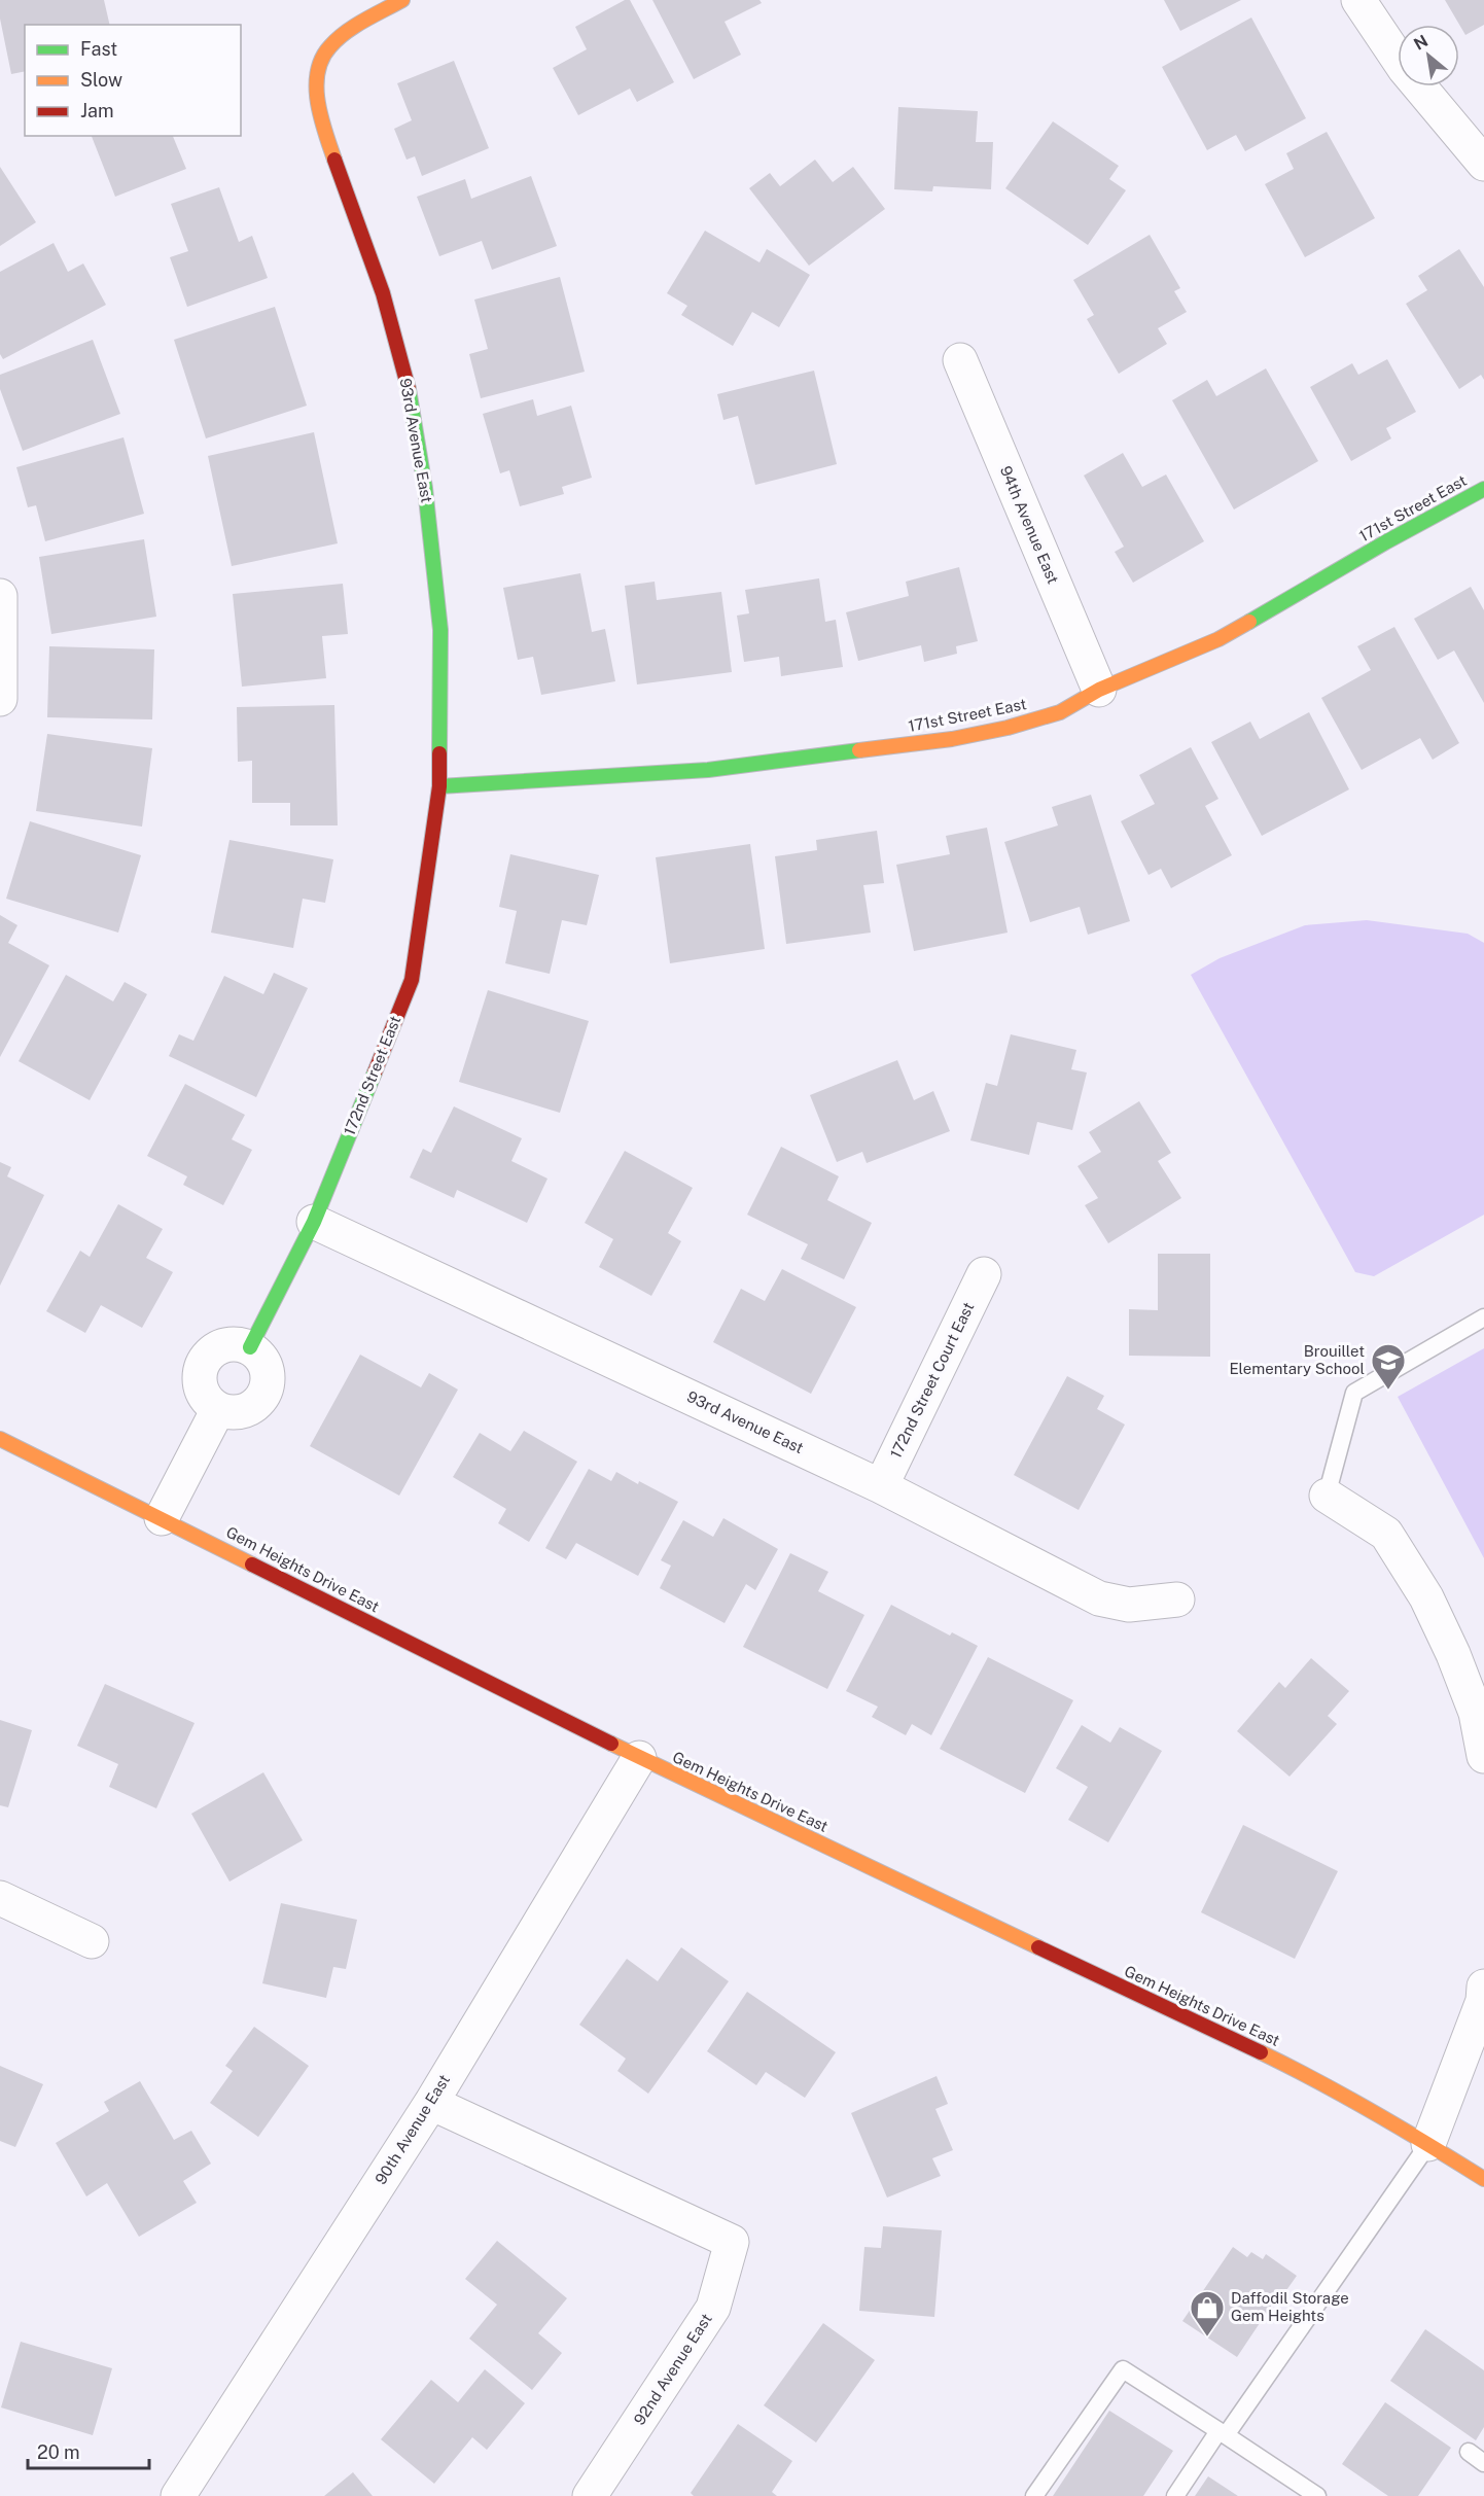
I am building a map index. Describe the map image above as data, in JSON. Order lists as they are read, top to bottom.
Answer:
{
  "streets": {
    "street": [
      "93rd Avenue East",
      "171st Street East",
      "94th Avenue East",
      "172nd Street East",
      "172nd Street Court East",
      "Gem Heights Drive East",
      "90th Avenue East",
      "92nd Avenue East"
    ]
  },
  "crossings": [
    ["93rd Avenue East", "171st Street East"],
    ["93rd Avenue East", "172nd Street East"],
    ["93rd Avenue East", "172nd Street Court East"],
    ["171st Street East", "94th Avenue East"],
    ["171st Street East", "172nd Street East"],
    ["Gem Heights Drive East", "90th Avenue East"],
    ["90th Avenue East", "92nd Avenue East"]
  ],
  "places": {
    "school or university": ["Brouillet Elementary School"],
    "shop": ["Daffodil Storage Gem Heights"]
  },
  "legend": ["Fast", "Slow", "Jam"],
  "scale_bar": "20 m",
  "north": "top left"
}
